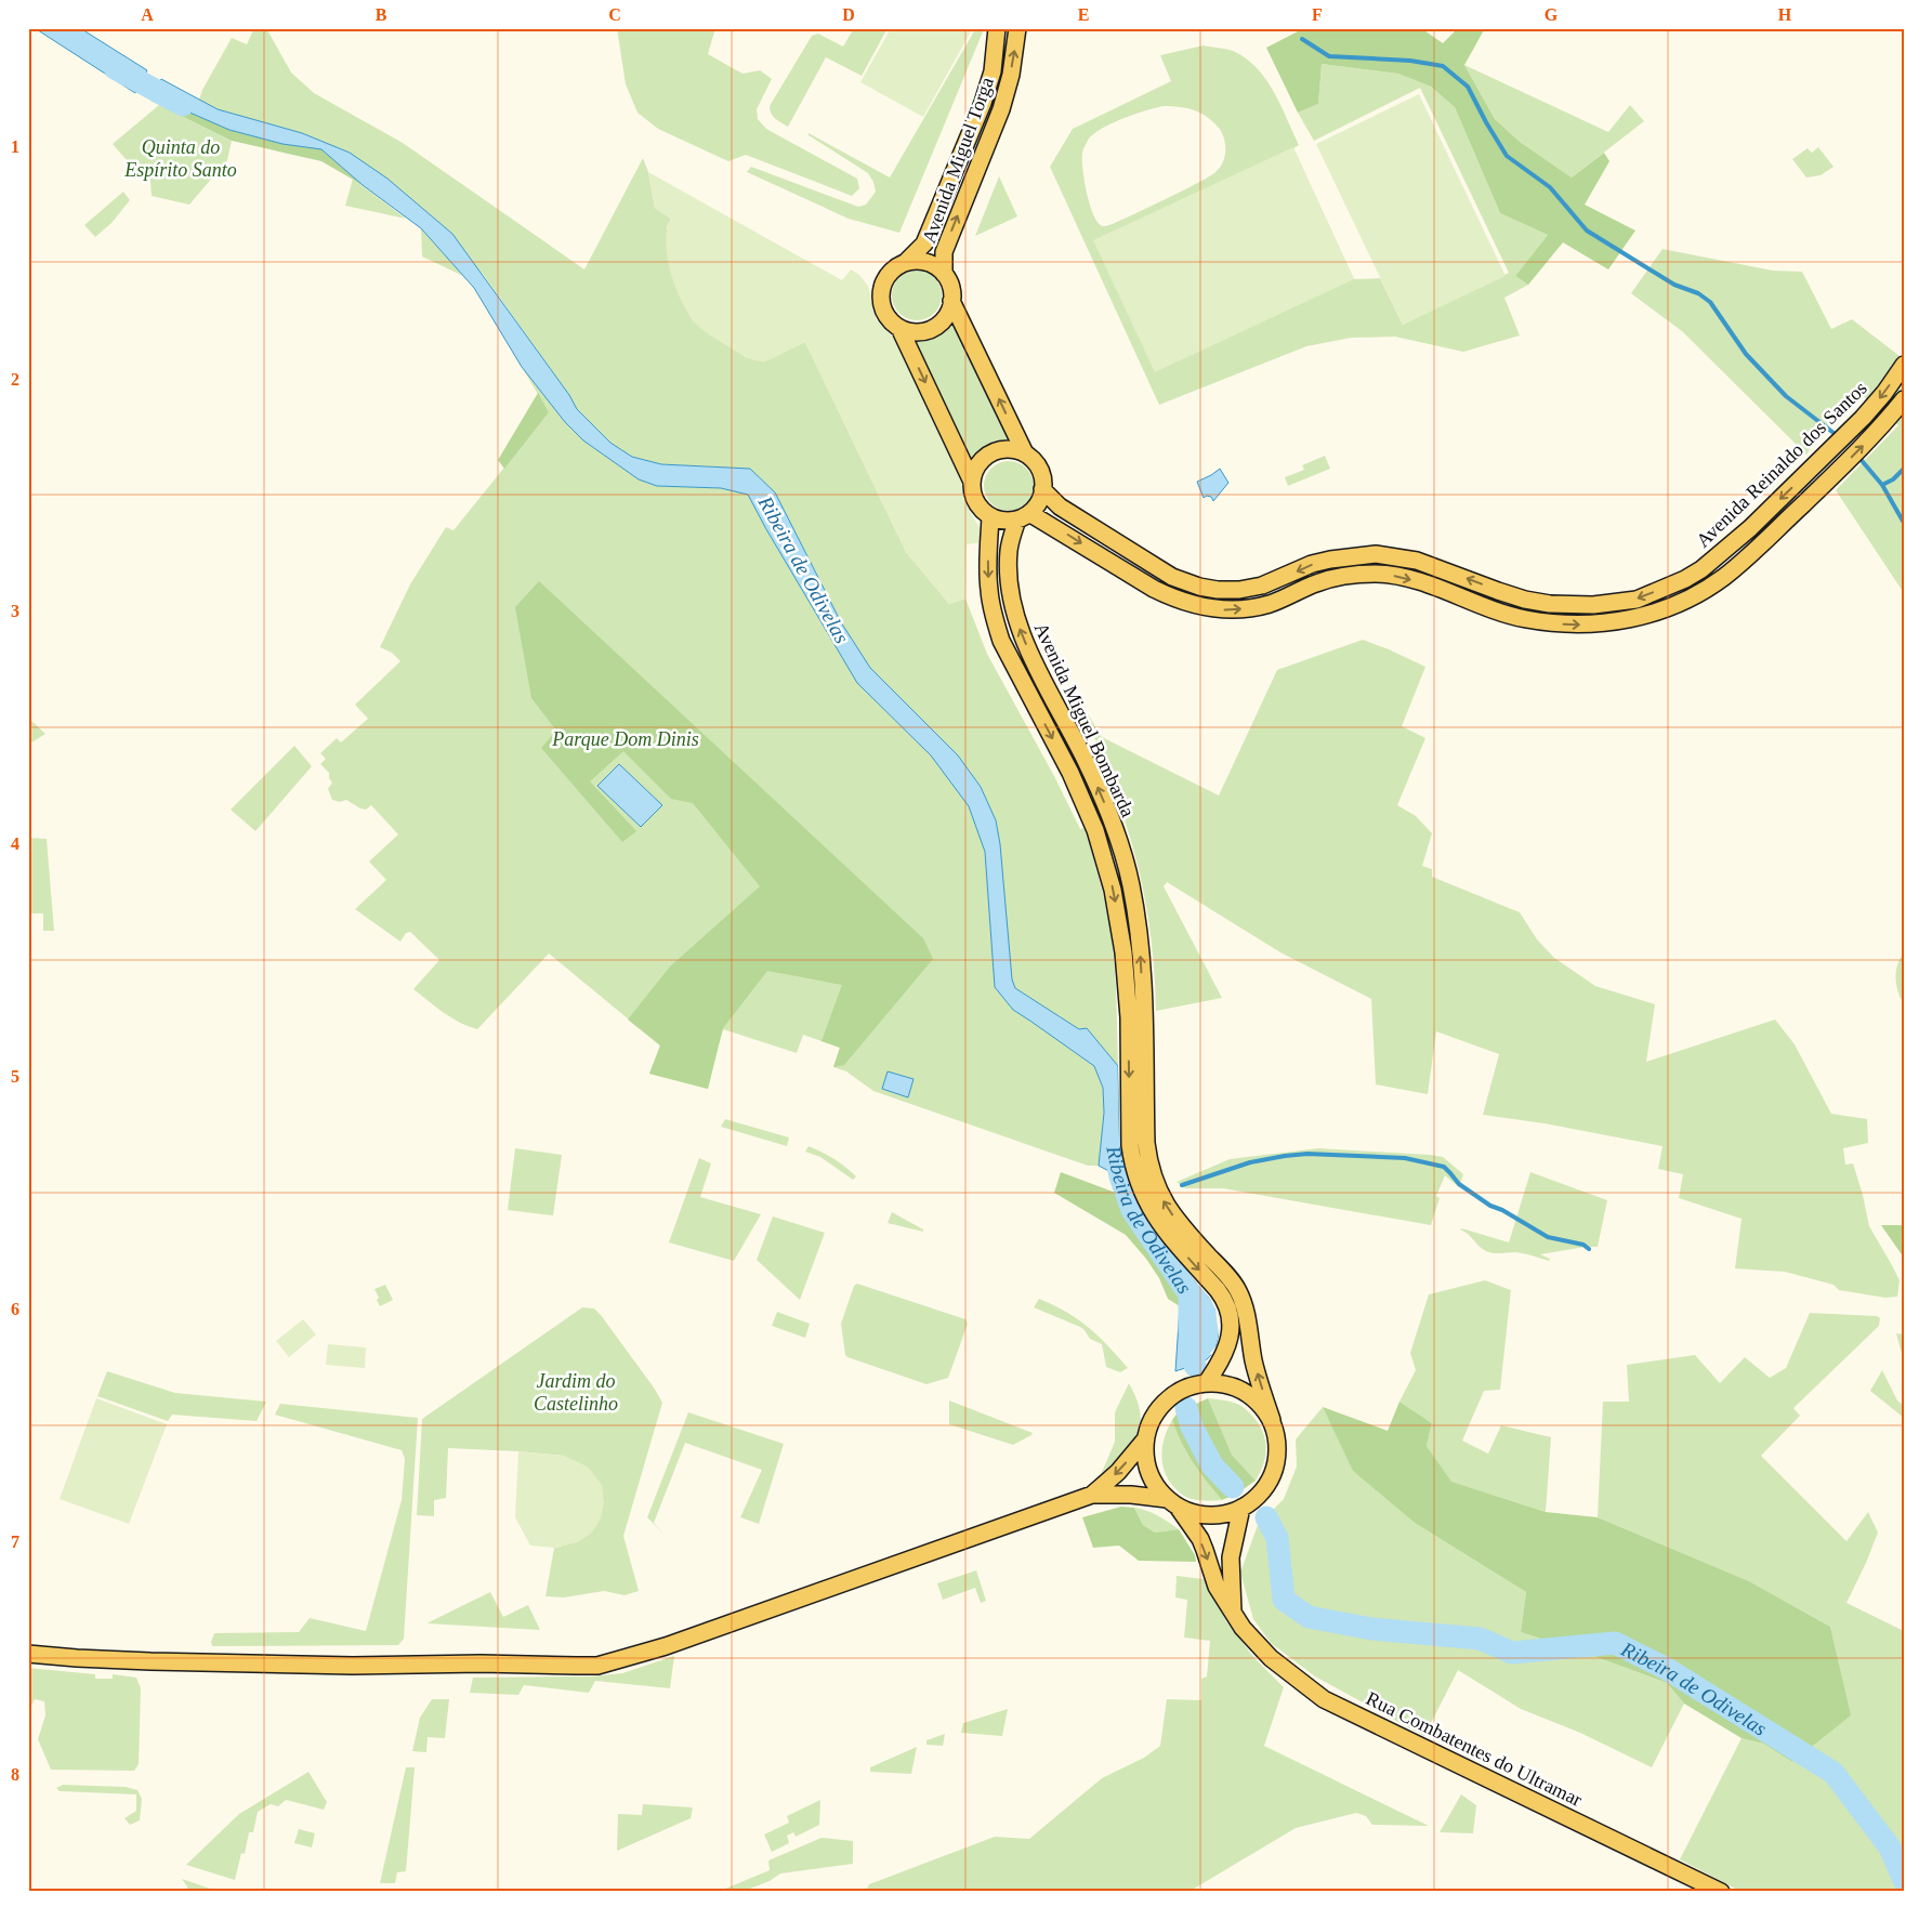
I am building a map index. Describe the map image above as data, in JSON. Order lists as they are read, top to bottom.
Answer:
{
  "streets": {
    "main road": [
      "Avenida Miguel Torga",
      "Avenida Reinaldo dos Santos",
      "Avenida Miguel Bombarda",
      "Rua Combatentes do Ultramar"
    ]
  },
  "crossings": [
    ["Avenida Reinaldo dos Santos", "Avenida Miguel Bombarda"],
    ["Avenida Miguel Bombarda", "Rua Combatentes do Ultramar"]
  ],
  "one_way": ["Avenida Reinaldo dos Santos"],
  "water": ["Ribeira de Odivelas"],
  "parks": ["Quinta do Espírito Santo", "Parque Dom Dinis", "Jardim do Castelinho"],
  "grid": {
    "columns": [
      "A",
      "B",
      "C",
      "D",
      "E",
      "F",
      "G",
      "H"
    ],
    "rows": [
      "1",
      "2",
      "3",
      "4",
      "5",
      "6",
      "7",
      "8"
    ]
  }
}
